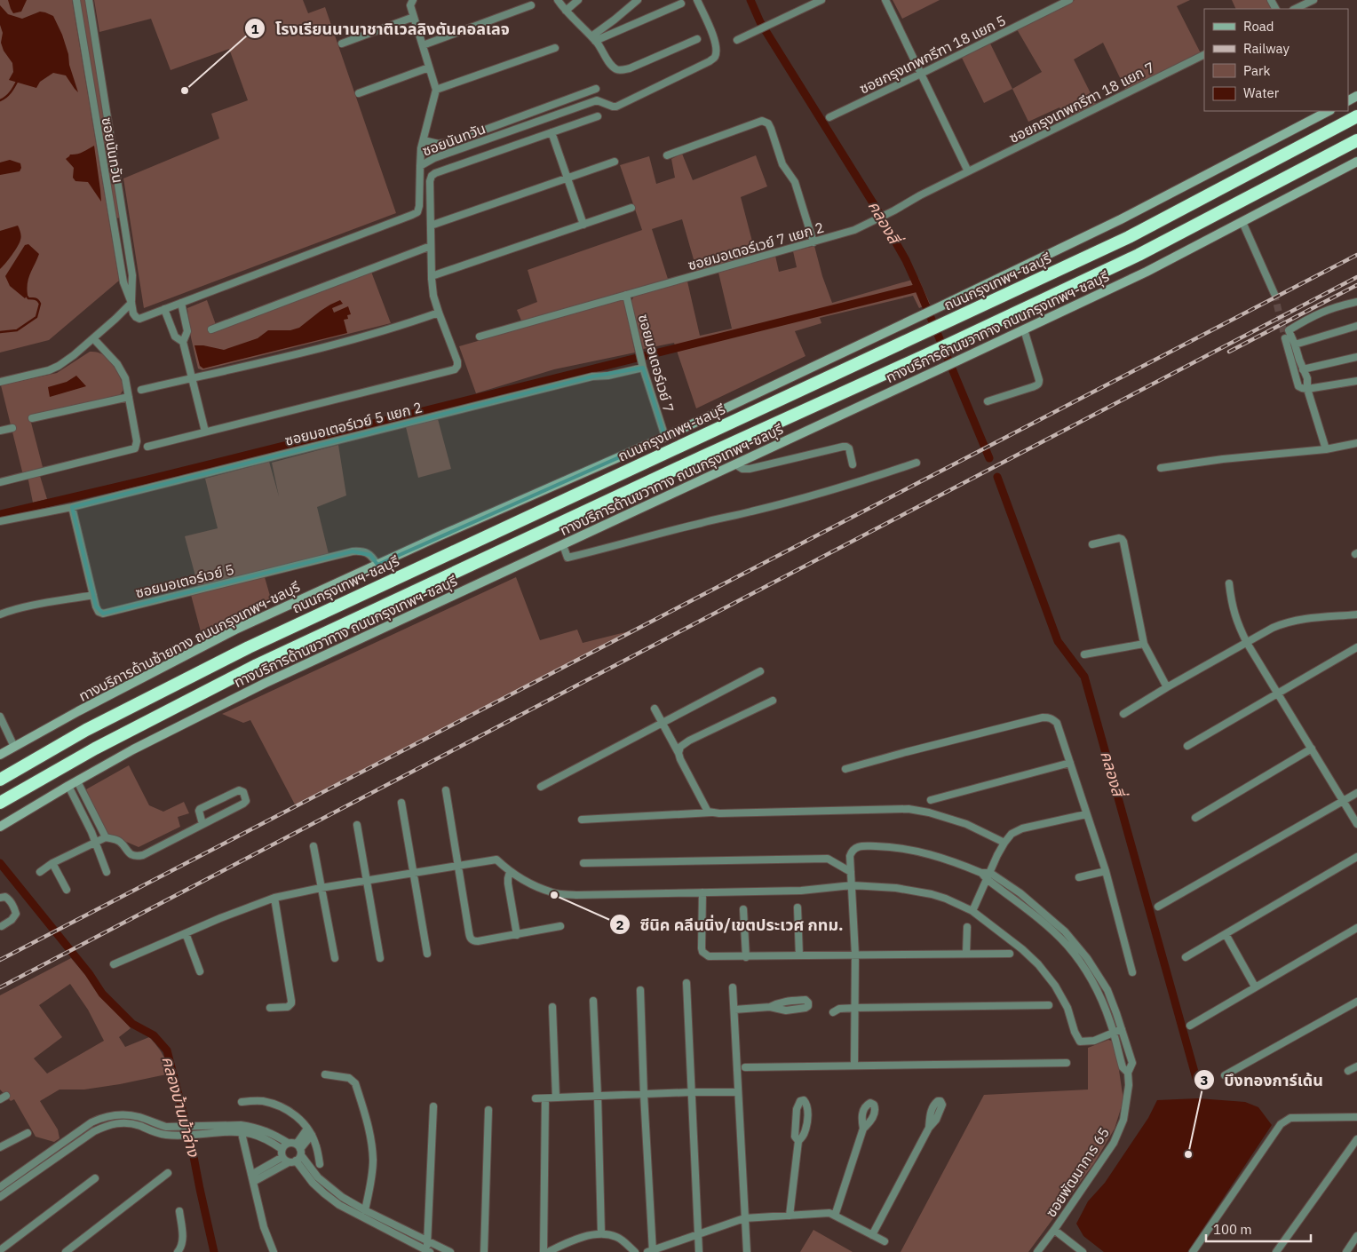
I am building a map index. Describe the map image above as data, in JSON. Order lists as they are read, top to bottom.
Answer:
{
  "streets": {
    "highway": ["ถนนกรุงเทพฯ-ชลบุรี"],
    "main road": ["ทางบริการด้านขวาทาง ถนนกรุงเทพฯ-ชลบุรี", "ทางบริการด้านซ้ายทาง ถนนกรุงเทพฯ-ชลบุรี"],
    "street": [
      "ซอยกรุงเทพกรีฑา 18 แยก 5",
      "ซอยกรุงเทพกรีฑา 18 แยก 7",
      "ซอยนันทวัน",
      "ซอยมอเตอร์เวย์ 7 แยก 2",
      "ซอยมอเตอร์เวย์ 7",
      "ซอยมอเตอร์เวย์ 5 แยก 2",
      "ซอยมอเตอร์เวย์ 5",
      "ซอยพัฒนาการ 65"
    ]
  },
  "crossings": [
    ["ซอยกรุงเทพกรีฑา 18 แยก 7", "ซอยมอเตอร์เวย์ 7 แยก 2"],
    ["ซอยมอเตอร์เวย์ 7 แยก 2", "ซอยมอเตอร์เวย์ 7"],
    ["ซอยมอเตอร์เวย์ 7", "ซอยมอเตอร์เวย์ 5 แยก 2"],
    ["ซอยมอเตอร์เวย์ 7", "ทางบริการด้านซ้ายทาง ถนนกรุงเทพฯ-ชลบุรี"],
    ["ซอยมอเตอร์เวย์ 5 แยก 2", "ซอยมอเตอร์เวย์ 5"],
    ["ซอยมอเตอร์เวย์ 5", "ทางบริการด้านซ้ายทาง ถนนกรุงเทพฯ-ชลบุรี"]
  ],
  "water": ["คลองสี่", "คลองบ้านม้าล่าง"],
  "places": ["โรงเรียนนานาชาติเวลลิงตันคอลเลจ", "ซีนิค คลีนนิ่ง/เขตประเวศ กทม.", "บึงทองการ์เด้น"],
  "legend": [
    "Road",
    "Railway",
    "Park",
    "Water"
  ],
  "scale_bar": "100 m"
}
